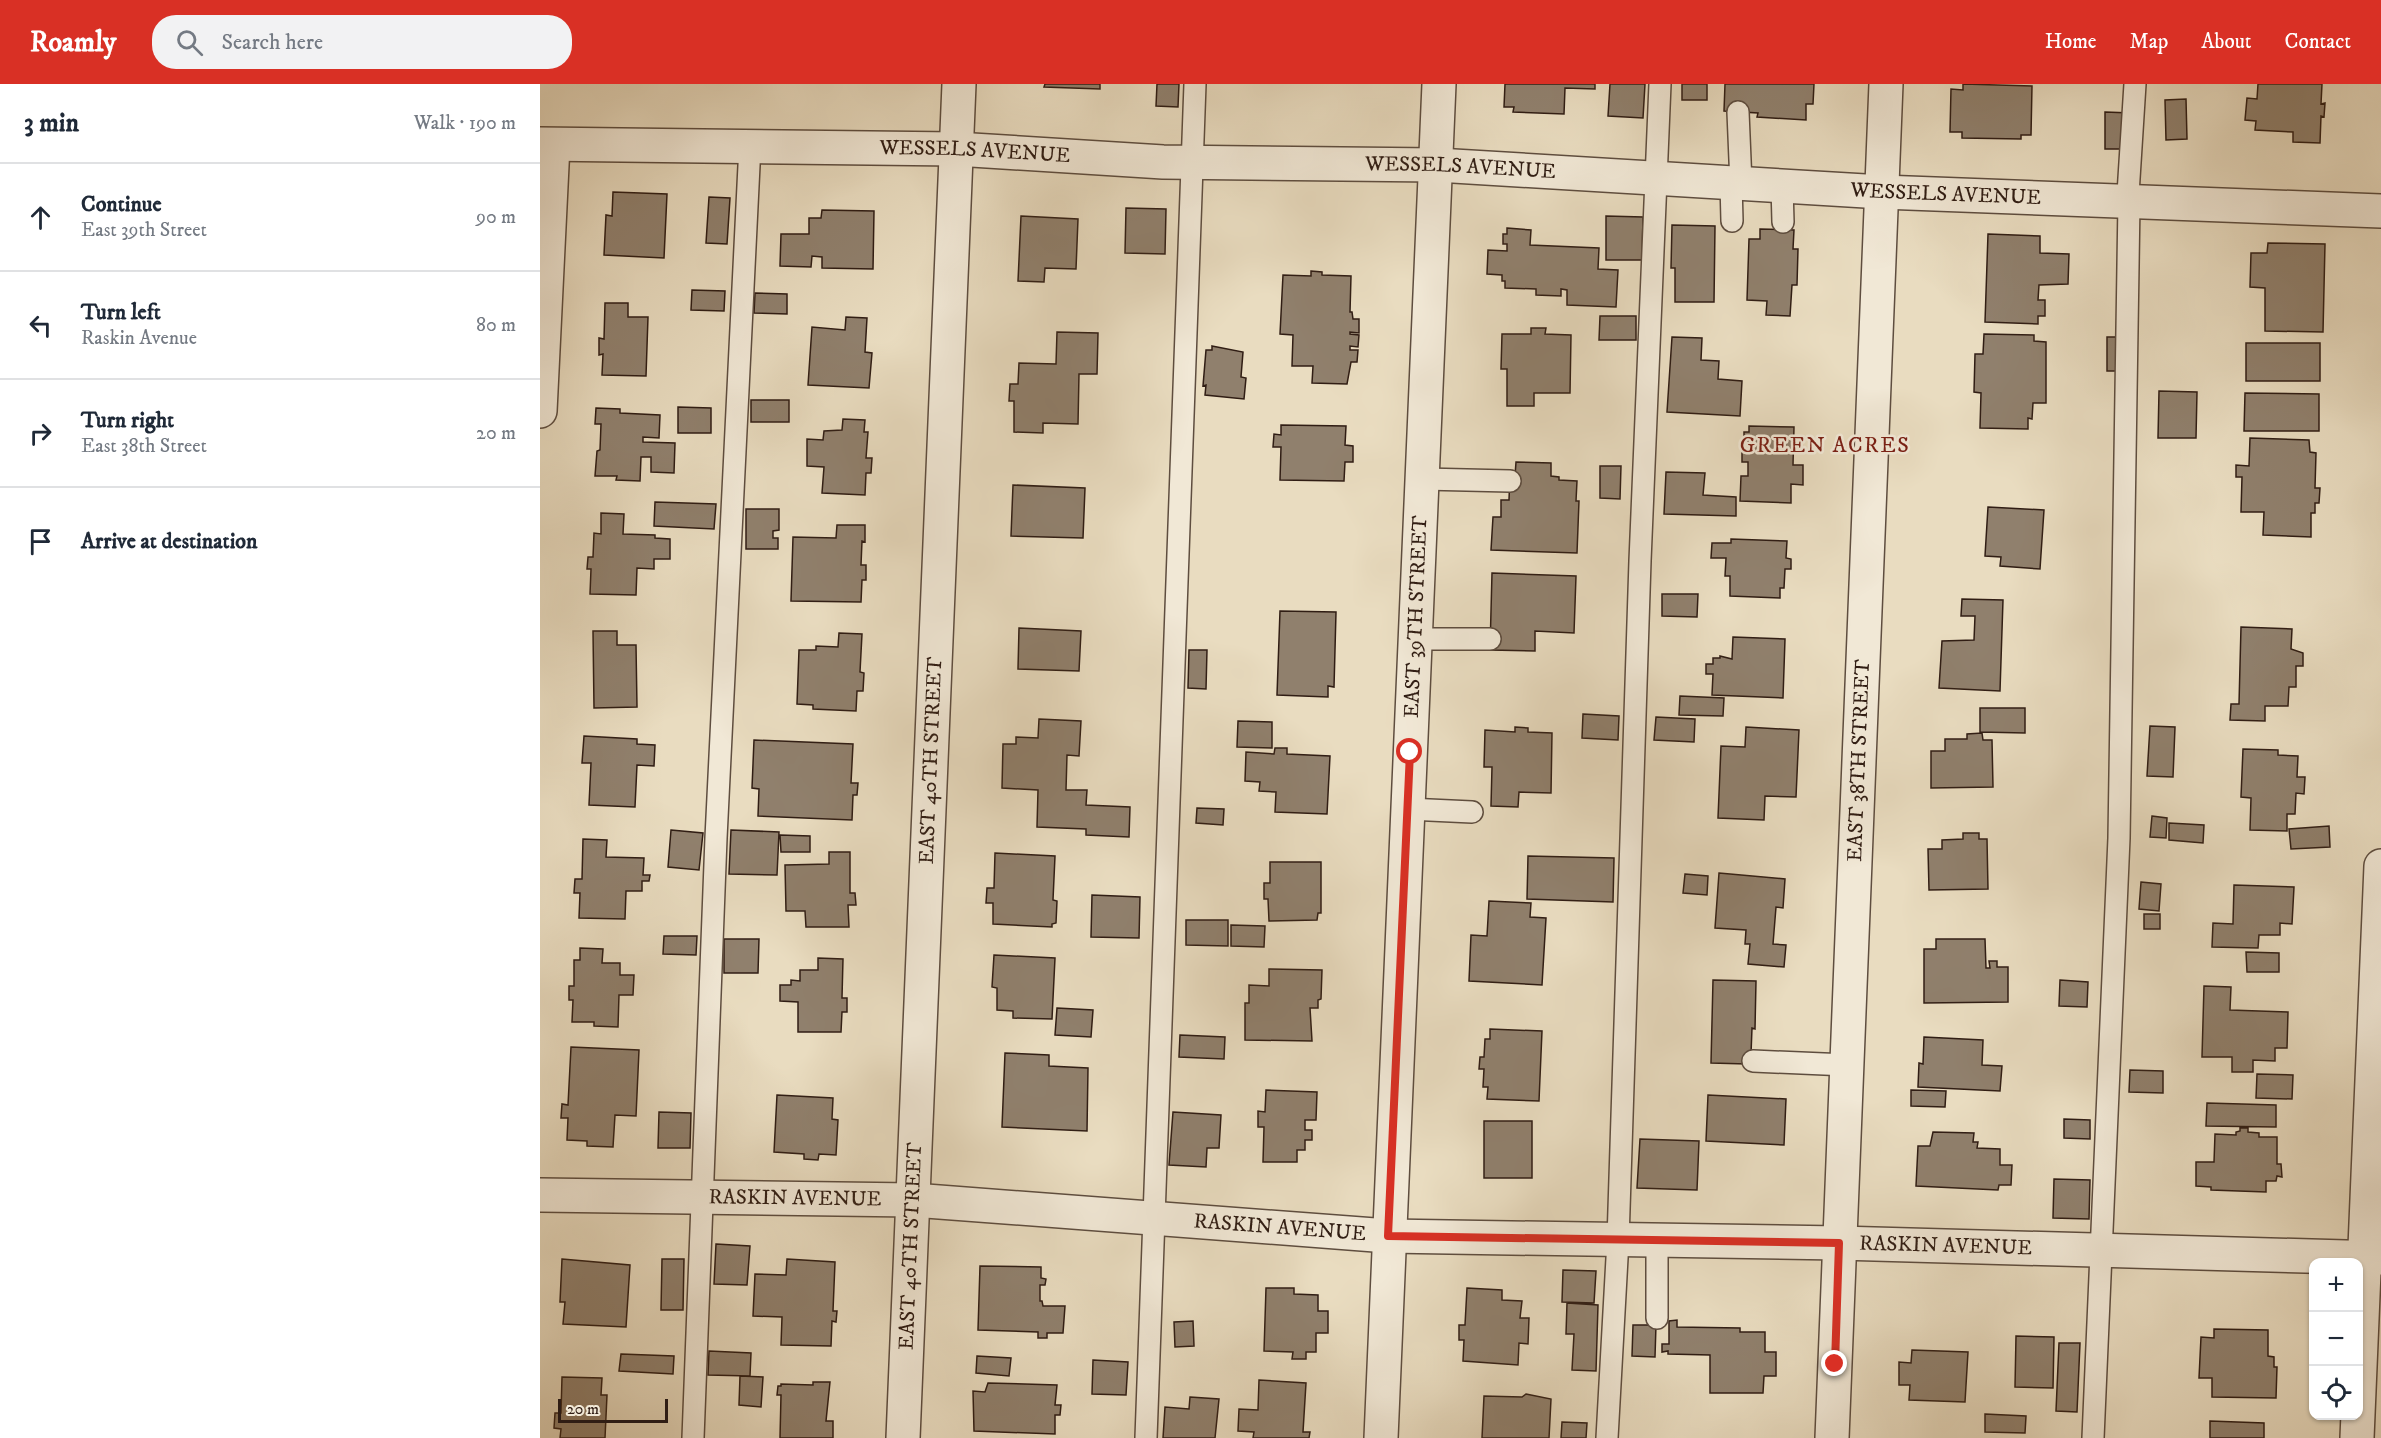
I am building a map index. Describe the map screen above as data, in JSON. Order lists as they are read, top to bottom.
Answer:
{
  "streets": {
    "street": [
      "WESSELS AVENUE",
      "EAST 39TH STREET",
      "EAST 40TH STREET",
      "EAST 38TH STREET",
      "RASKIN AVENUE"
    ]
  },
  "crossings": [
    ["WESSELS AVENUE", "EAST 39TH STREET"],
    ["WESSELS AVENUE", "EAST 40TH STREET"],
    ["WESSELS AVENUE", "EAST 38TH STREET"],
    ["EAST 39TH STREET", "RASKIN AVENUE"],
    ["EAST 40TH STREET", "RASKIN AVENUE"],
    ["EAST 38TH STREET", "RASKIN AVENUE"]
  ],
  "districts": ["GREEN ACRES"],
  "scale_bar": "20 m",
  "page": {
    "header": "Roamly",
    "search": "Search here",
    "nav": [
      "Home",
      "Map",
      "About",
      "Contact"
    ],
    "heading": ["3 min", "Walk · 190 m"],
    "list": [
      ["Continue", "East 39th Street", "90 m"],
      ["Turn left", "Raskin Avenue", "80 m"],
      ["Turn right", "East 38th Street", "20 m"],
      "Arrive at destination"
    ],
    "map_buttons": ["+", "−"],
    "scale": "20 m"
  }
}
